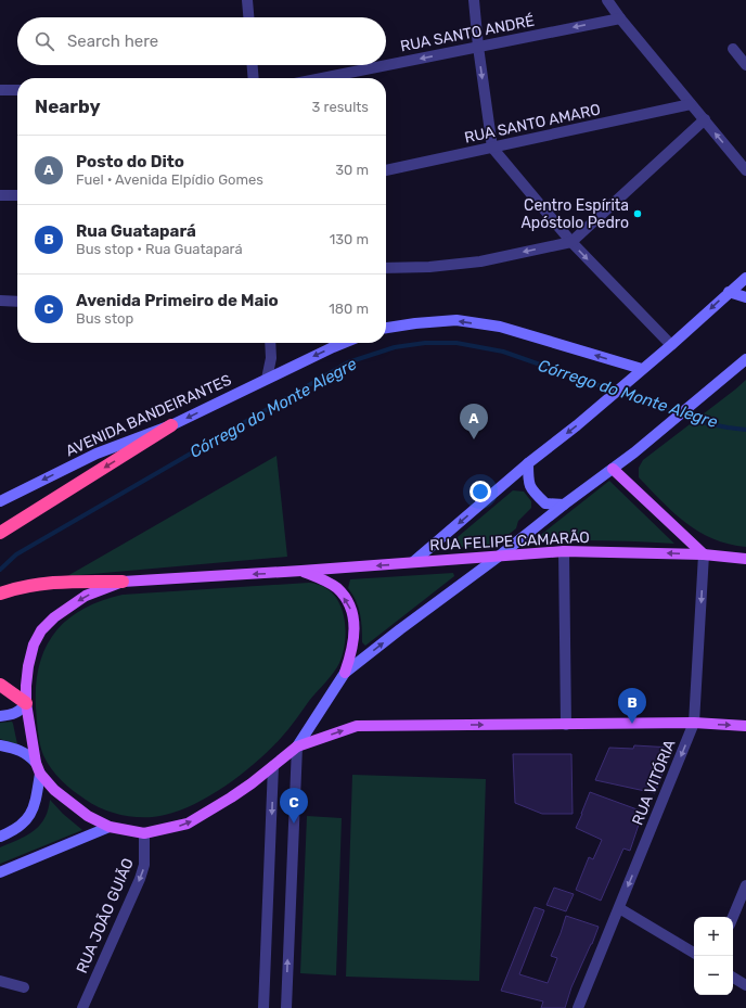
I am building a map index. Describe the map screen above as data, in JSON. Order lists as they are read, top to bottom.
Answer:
{
  "streets": {
    "main road": ["AVENIDA BANDEIRANTES", "RUA FELIPE CAMARÃO"],
    "street": [
      "RUA SANTO ANDRÉ",
      "RUA SANTO AMARO",
      "RUA VITÓRIA",
      "RUA JOÃO GUIÃO"
    ]
  },
  "crossings": [
    ["RUA FELIPE CAMARÃO", "RUA VITÓRIA"]
  ],
  "one_way": [
    "RUA SANTO ANDRÉ",
    "AVENIDA BANDEIRANTES",
    "RUA FELIPE CAMARÃO",
    "RUA VITÓRIA",
    "RUA JOÃO GUIÃO"
  ],
  "water": ["Córrego do Monte Alegre"],
  "places": ["Centro Espírita Apóstolo Pedro"],
  "page": {
    "search": "Search here",
    "heading": ["Nearby", "3 results"],
    "list": [
      {
        "mark": "A",
        "name": "Posto do Dito",
        "note": "Fuel · Avenida Elpídio Gomes",
        "value": "30 m"
      },
      {
        "mark": "B",
        "name": "Rua Guatapará",
        "note": "Bus stop · Rua Guatapará",
        "value": "130 m"
      },
      {
        "mark": "C",
        "name": "Avenida Primeiro de Maio",
        "note": "Bus stop",
        "value": "180 m"
      }
    ],
    "pins": ["A", "B", "C"],
    "map_buttons": ["+", "−"]
  }
}
